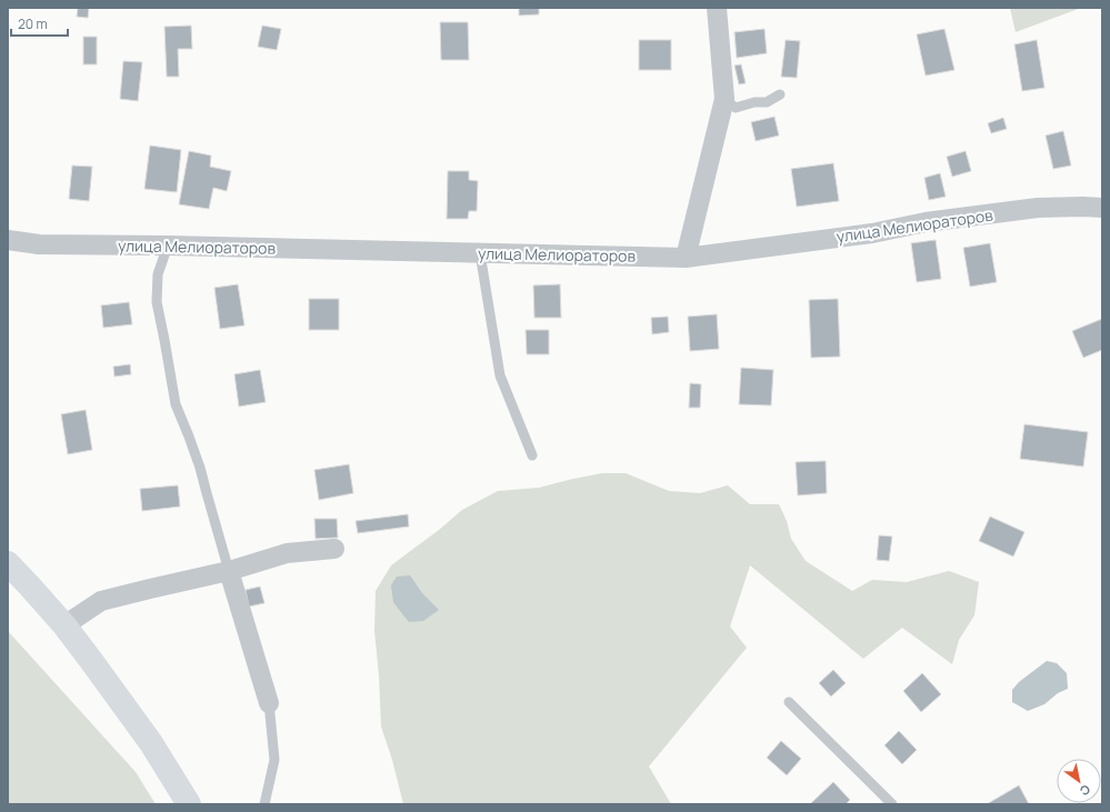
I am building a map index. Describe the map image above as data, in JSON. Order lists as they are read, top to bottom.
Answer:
{
  "streets": {
    "street": ["улица Мелиораторов"]
  },
  "scale_bar": "20 m",
  "north": "bottom right"
}
